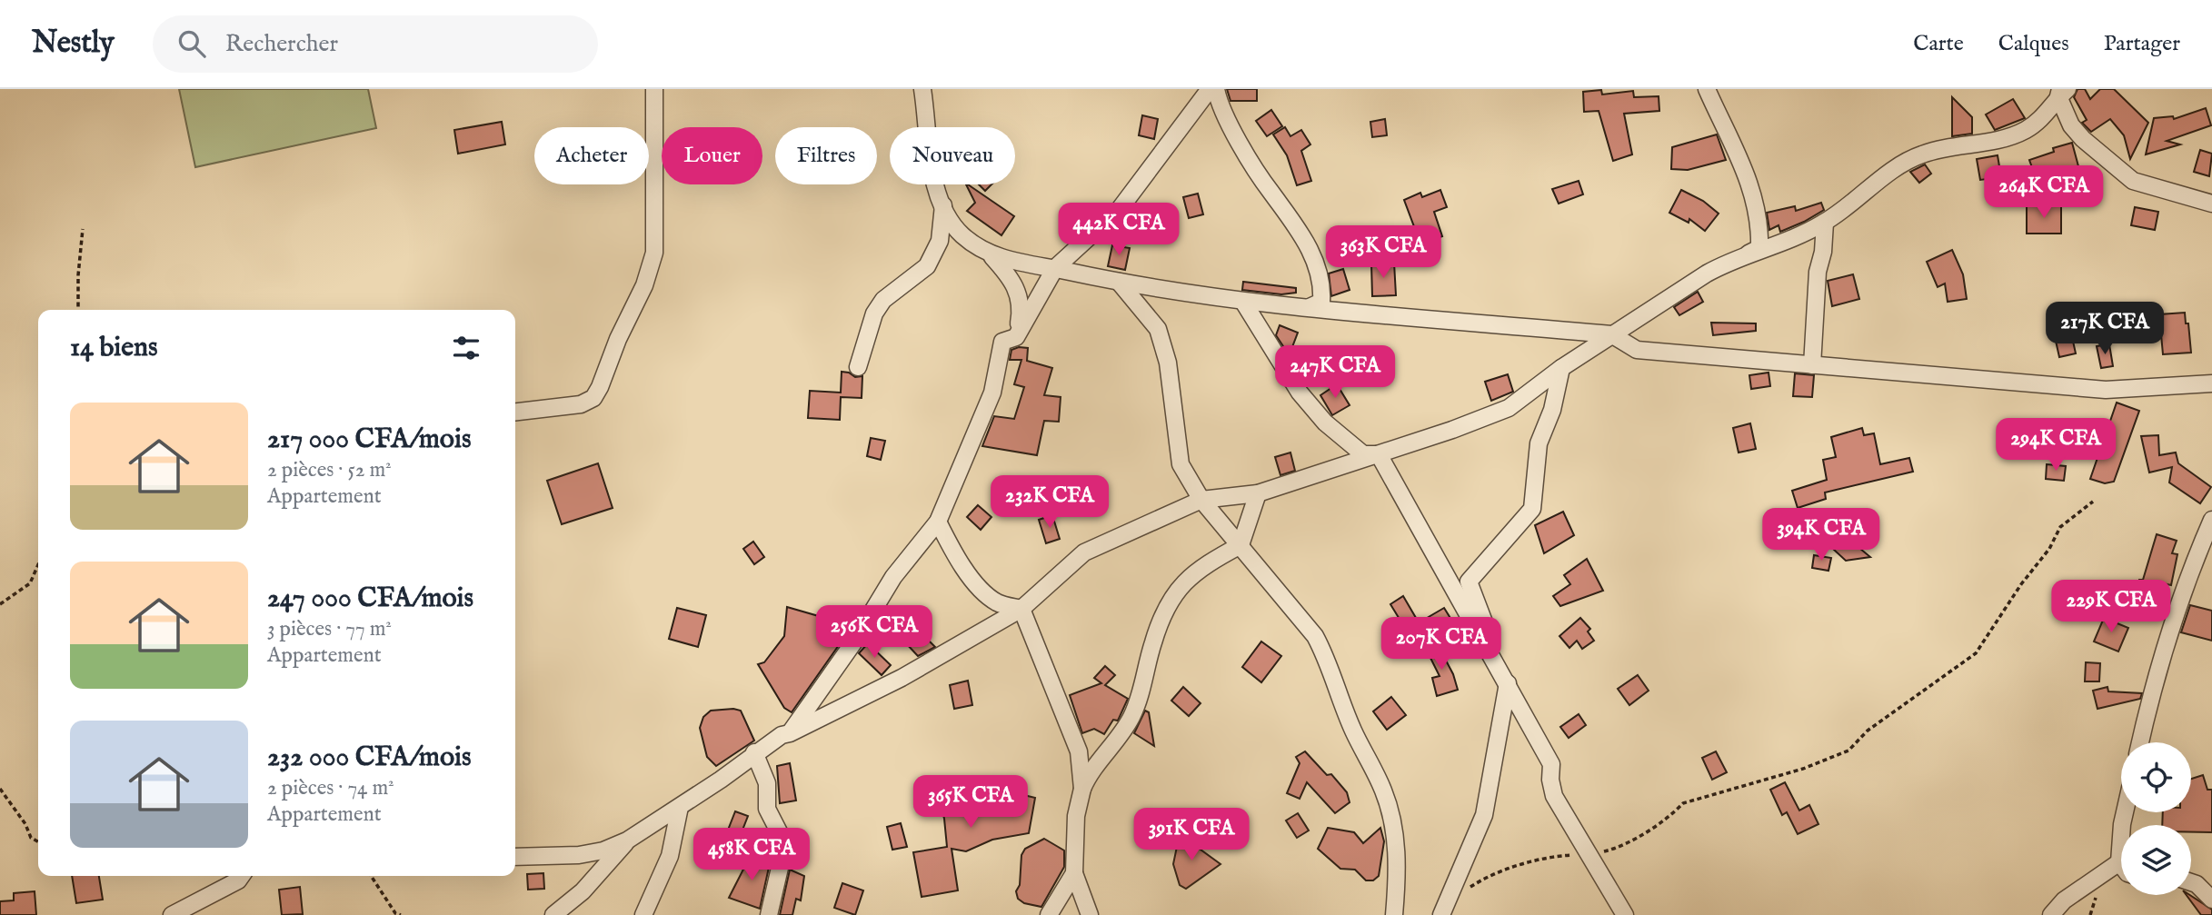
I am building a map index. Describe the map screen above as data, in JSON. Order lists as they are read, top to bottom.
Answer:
{
  "page": {
    "header": "Nestly",
    "search": "Rechercher",
    "nav": ["Carte", "Calques", "Partager"],
    "chip": [
      "Acheter",
      "Louer",
      "Filtres",
      "Nouveau"
    ],
    "price": [
      "264K CFA",
      "442K CFA",
      "363K CFA",
      "217K CFA",
      "247K CFA",
      "294K CFA",
      "232K CFA",
      "394K CFA",
      "229K CFA",
      "256K CFA",
      "207K CFA",
      "365K CFA",
      "391K CFA",
      "458K CFA"
    ],
    "heading": "14 biens",
    "list": [
      {
        "name": "217 000 CFA/mois",
        "note": "2 pièces · 52 m² · Appartement"
      },
      {
        "name": "247 000 CFA/mois",
        "note": "3 pièces · 77 m² · Appartement"
      },
      {
        "name": "232 000 CFA/mois",
        "note": "2 pièces · 74 m² · Appartement"
      }
    ]
  }
}
